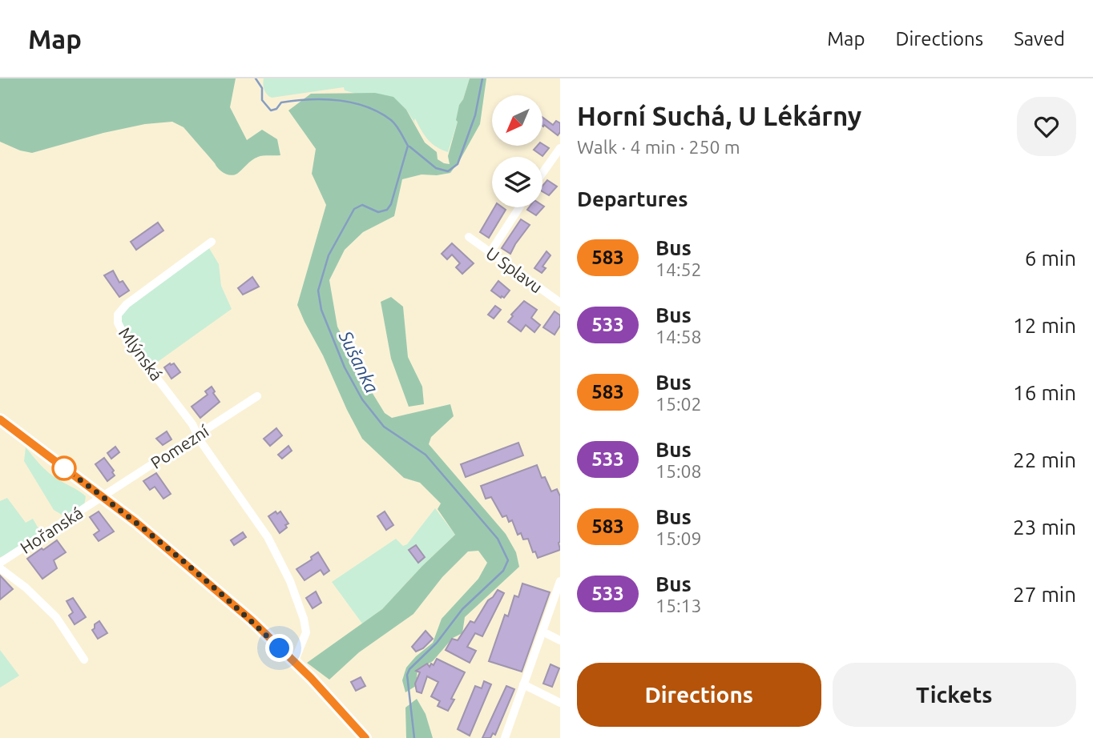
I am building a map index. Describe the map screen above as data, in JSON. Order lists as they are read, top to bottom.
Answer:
{
  "streets": {
    "street": [
      "U Splavu",
      "Mlýnská",
      "Pomezní",
      "Hořanská"
    ]
  },
  "crossings": [
    ["Mlýnská", "Pomezní"],
    ["Pomezní", "Hořanská"]
  ],
  "water": ["Sušanka"],
  "lines": ["bus line 583"],
  "north": "bottom left",
  "page": {
    "header": "Map",
    "nav": ["Map", "Directions", "Saved"],
    "heading": [
      ["Horní Suchá, U Lékárny", "Walk · 4 min · 250 m"],
      "Departures"
    ],
    "list": [
      {
        "mark": "583",
        "name": "Bus",
        "note": "14:52",
        "value": "6 min"
      },
      {
        "mark": "533",
        "name": "Bus",
        "note": "14:58",
        "value": "12 min"
      },
      {
        "mark": "583",
        "name": "Bus",
        "note": "15:02",
        "value": "16 min"
      },
      {
        "mark": "533",
        "name": "Bus",
        "note": "15:08",
        "value": "22 min"
      },
      {
        "mark": "583",
        "name": "Bus",
        "note": "15:09",
        "value": "23 min"
      },
      {
        "mark": "533",
        "name": "Bus",
        "note": "15:13",
        "value": "27 min"
      }
    ],
    "buttons": ["Directions", "Tickets"]
  }
}
